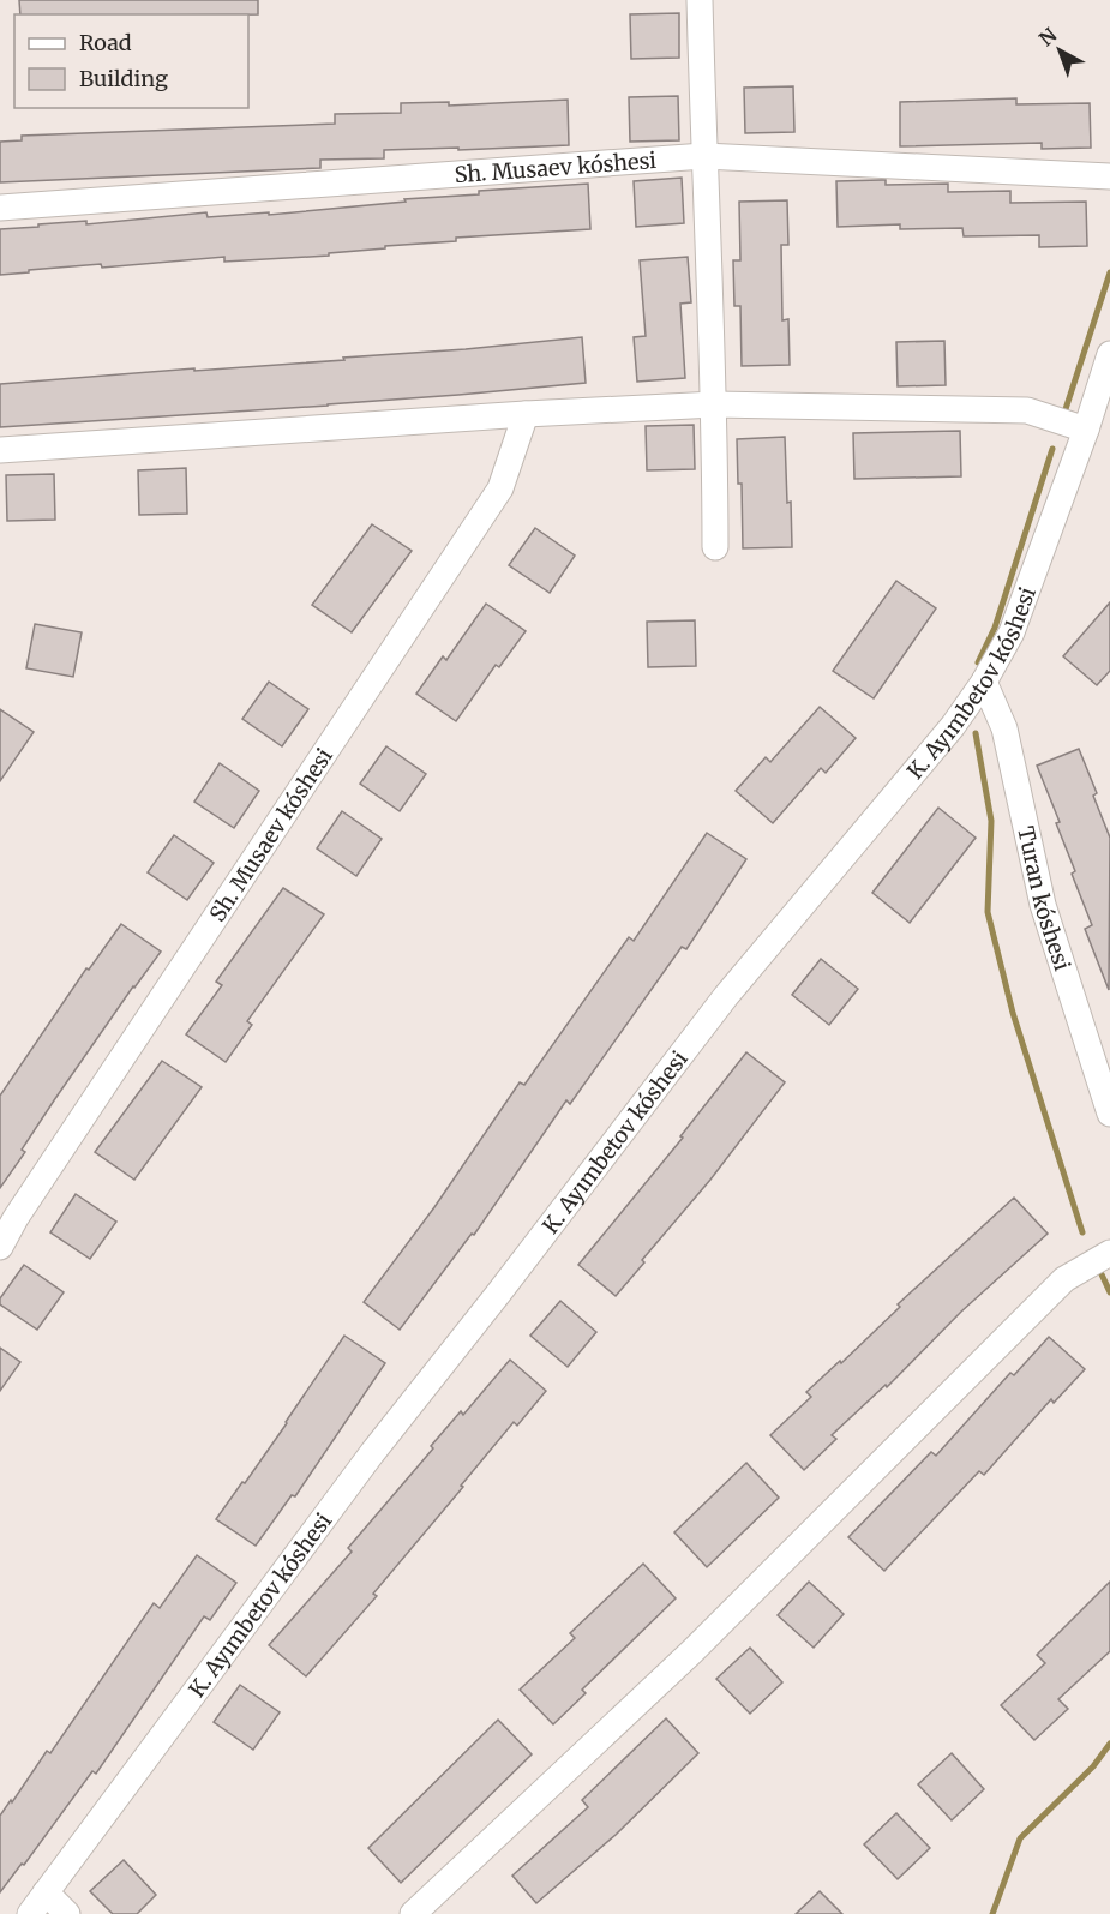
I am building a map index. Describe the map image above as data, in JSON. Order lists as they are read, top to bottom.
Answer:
{
  "streets": {
    "street": ["Sh. Musaev kóshesi", "K. Ayımbetov kóshesi", "Turan kóshesi"]
  },
  "crossings": [
    ["K. Ayımbetov kóshesi", "Turan kóshesi"]
  ],
  "legend": ["Road", "Building"],
  "north": "top left"
}
